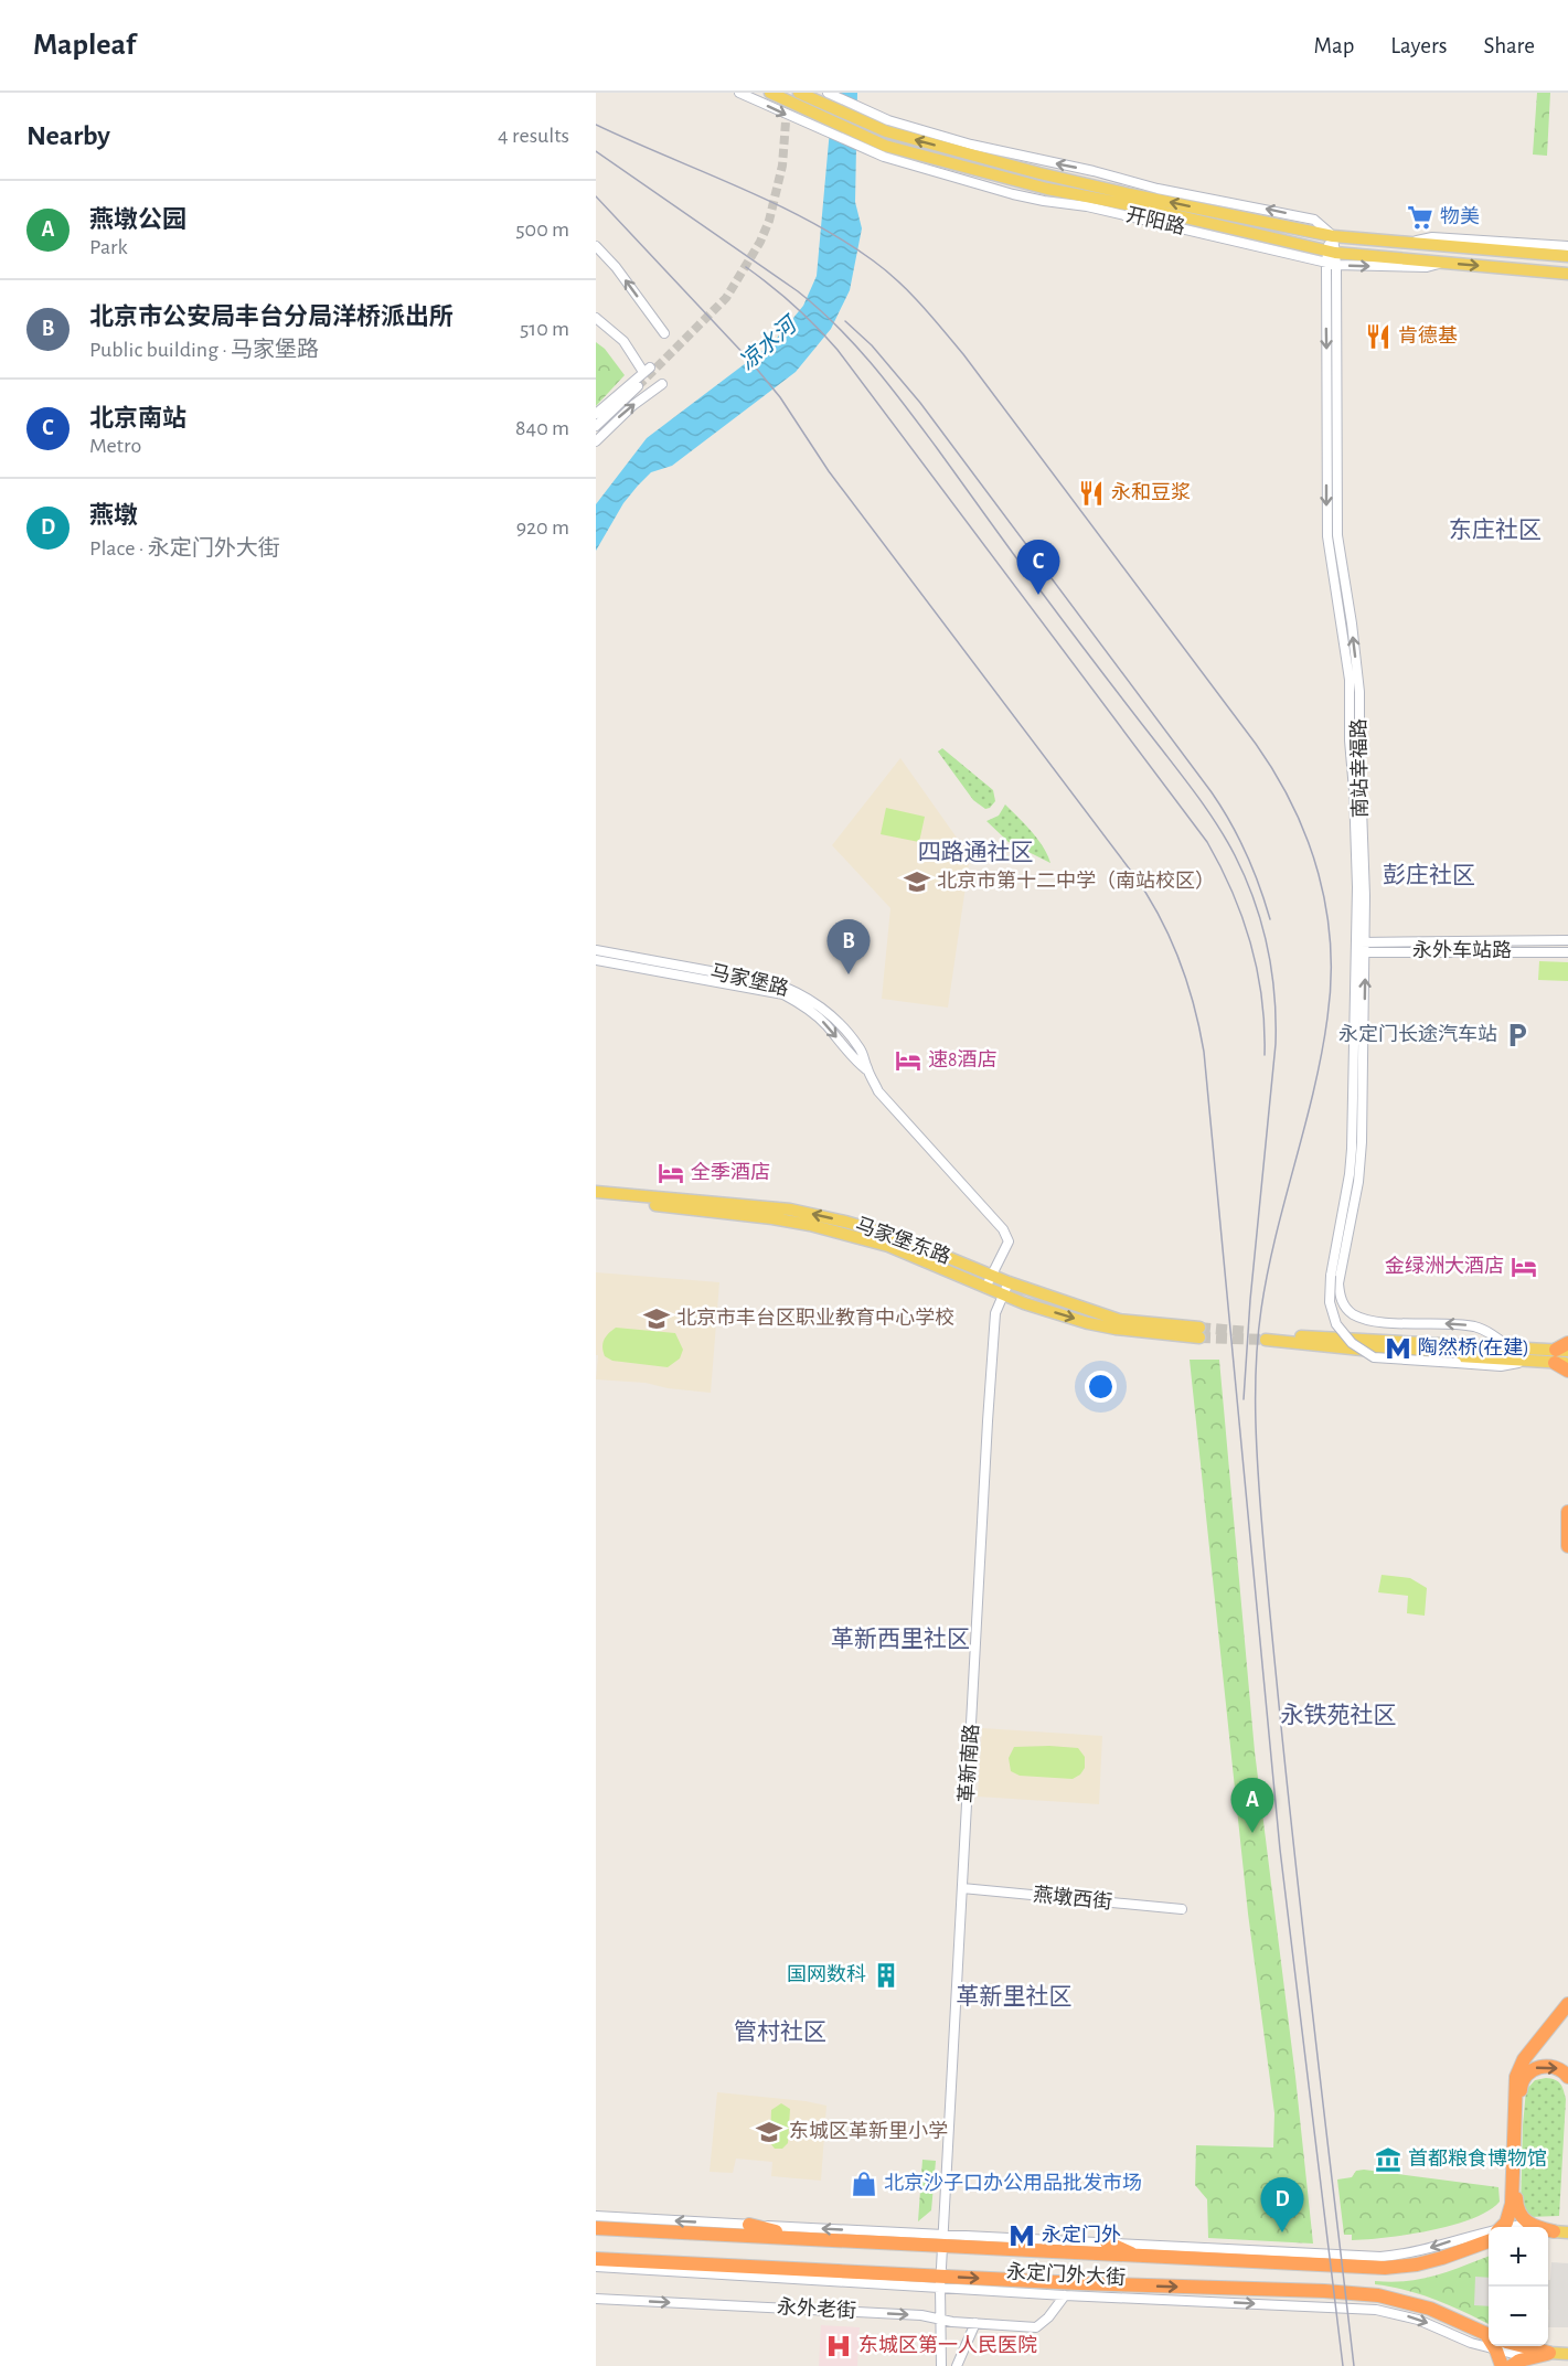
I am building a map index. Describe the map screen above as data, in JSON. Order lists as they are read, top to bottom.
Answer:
{
  "streets": {
    "highway": ["永定门外大街"],
    "main road": ["开阳路", "马家堡东路"],
    "street": [
      "南站幸福路",
      "永外车站路",
      "马家堡路",
      "革新南路",
      "燕墩西街",
      "永外老街"
    ]
  },
  "crossings": [
    ["开阳路", "南站幸福路"],
    ["南站幸福路", "永外车站路"],
    ["马家堡路", "马家堡东路"],
    ["马家堡东路", "革新南路"],
    ["革新南路", "燕墩西街"],
    ["革新南路", "永定门外大街"],
    ["革新南路", "永外老街"],
    ["永定门外大街", "永外老街"]
  ],
  "one_way": ["永外老街"],
  "districts": [
    "东庄社区",
    "四路通社区",
    "彭庄社区",
    "革新西里社区",
    "永铁苑社区",
    "革新里社区",
    "管村社区"
  ],
  "water": ["凉水河"],
  "places": {
    "supermarket": ["物美"],
    "restaurant": ["肯德基", "永和豆浆"],
    "school or university": ["北京市第十二中学（南站校区）", "北京市丰台区职业教育中心学校", "东城区革新里小学"],
    "parking": ["永定门长途汽车站"],
    "hotel": ["速8酒店", "全季酒店", "金绿洲大酒店"],
    "metro station": ["陶然桥(在建)", "永定门外"],
    "building": ["国网数科"],
    "museum": ["首都粮食博物馆"],
    "shop": ["北京沙子口办公用品批发市场"],
    "hospital": ["东城区第一人民医院"]
  },
  "page": {
    "header": "Mapleaf",
    "nav": ["Map", "Layers", "Share"],
    "heading": ["Nearby", "4 results"],
    "list": [
      {
        "mark": "A",
        "name": "燕墩公园",
        "note": "Park",
        "value": "500 m"
      },
      {
        "mark": "B",
        "name": "北京市公安局丰台分局洋桥派出所",
        "note": "Public building · 马家堡路",
        "value": "510 m"
      },
      {
        "mark": "C",
        "name": "北京南站",
        "note": "Metro",
        "value": "840 m"
      },
      {
        "mark": "D",
        "name": "燕墩",
        "note": "Place · 永定门外大街",
        "value": "920 m"
      }
    ],
    "pins": [
      "C",
      "B",
      "A",
      "D"
    ],
    "map_buttons": ["+", "−"]
  }
}
